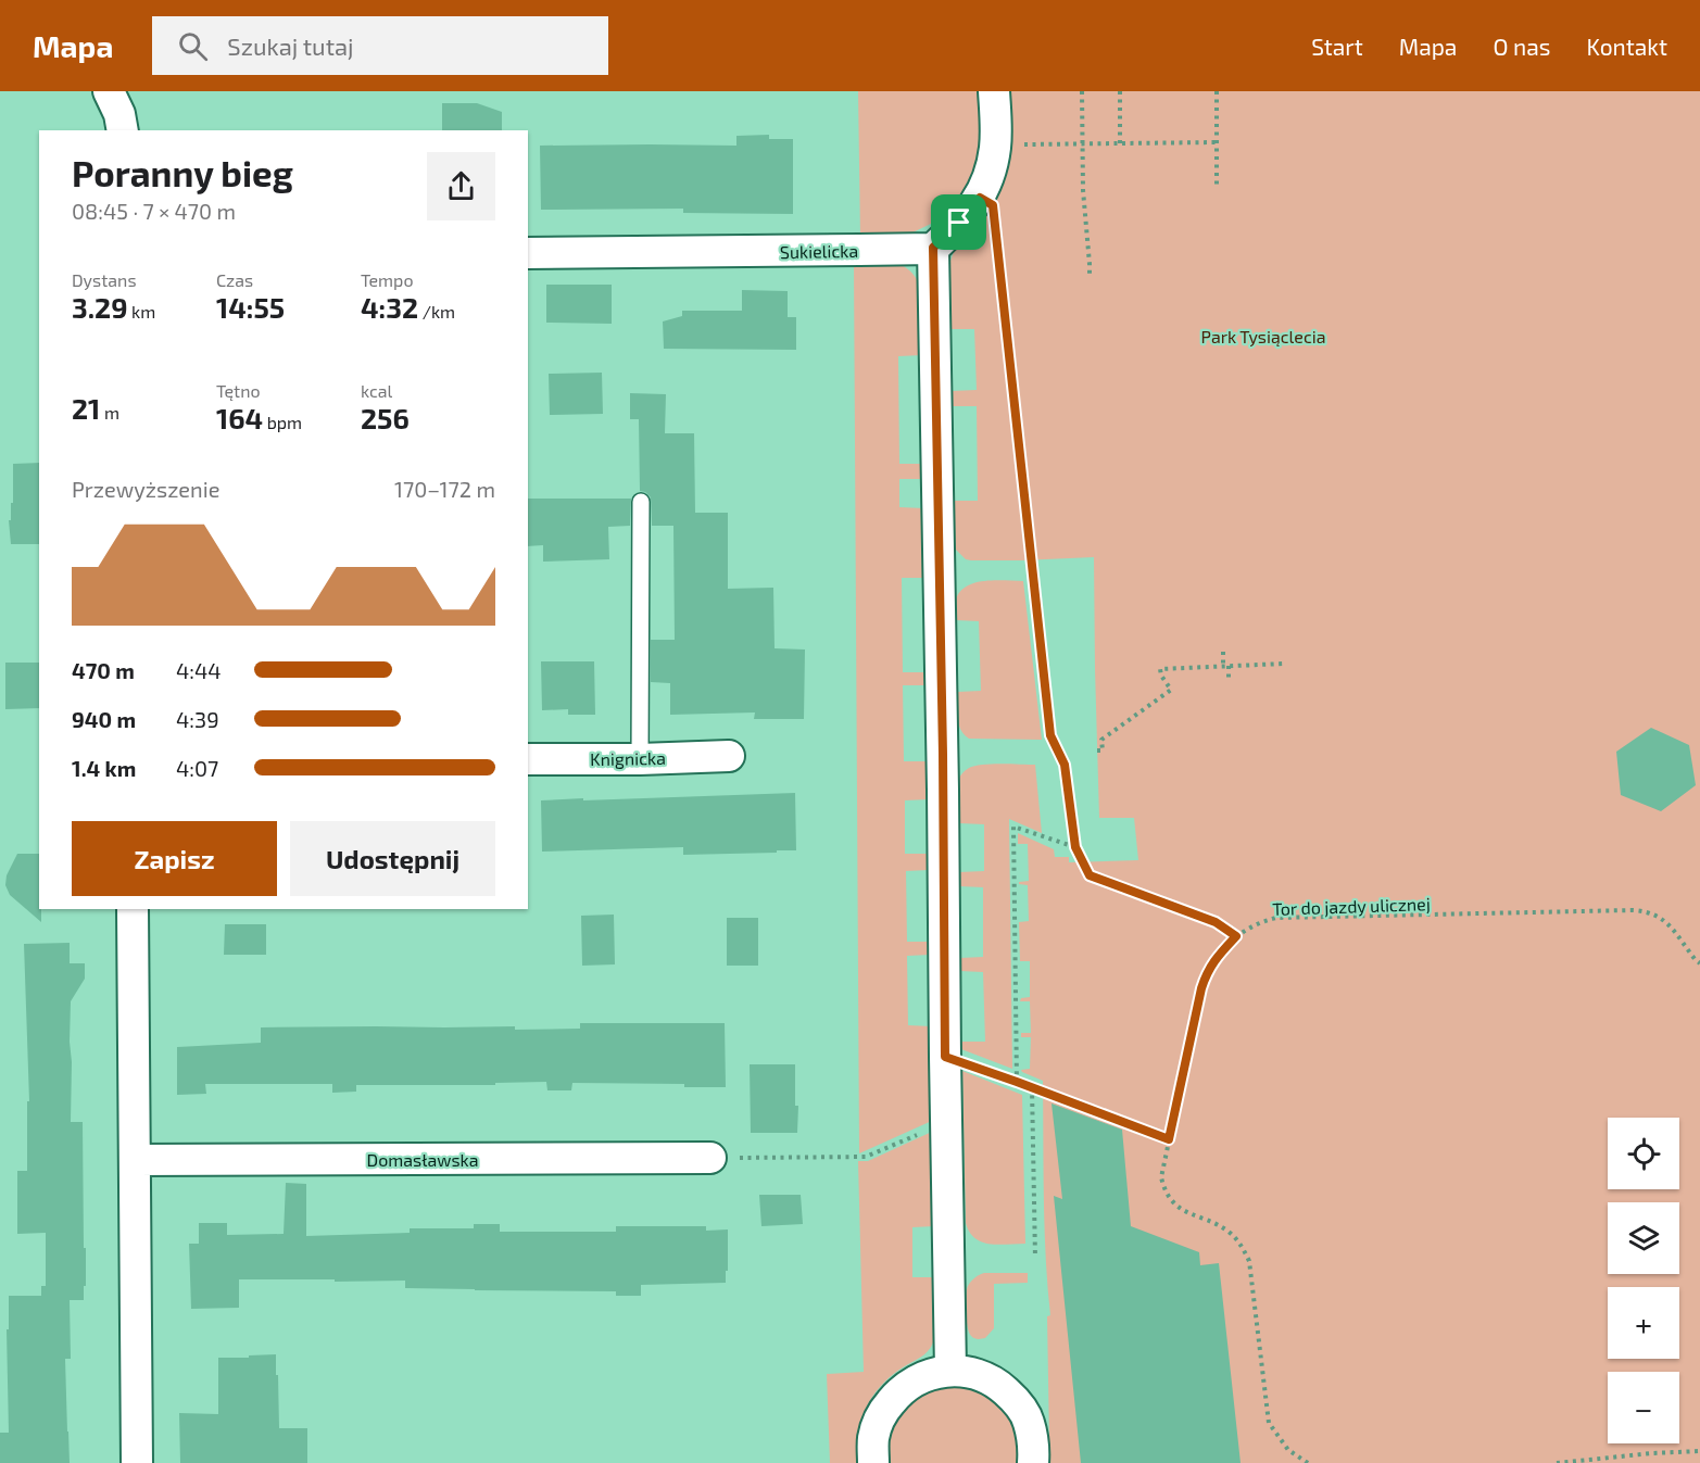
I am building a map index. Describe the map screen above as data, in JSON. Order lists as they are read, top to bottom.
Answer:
{
  "streets": {
    "street": ["Sukielicka", "Knignicka", "Domasławska"],
    "path": ["Tor do jazdy ulicznej"]
  },
  "parks": ["Park Tysiąclecia"],
  "page": {
    "header": "Mapa",
    "search": "Szukaj tutaj",
    "nav": [
      "Start",
      "Mapa",
      "O nas",
      "Kontakt"
    ],
    "heading": ["Poranny bieg", "08:45 · 7 × 470 m"],
    "stats": [
      ["Dystans", "3.29 km"],
      ["Czas", "14:55"],
      ["Tempo", "4:32 /km"],
      ["21 m"],
      ["Tętno", "164 bpm"],
      ["kcal", "256"]
    ],
    "chart": ["Przewyższenie", "170–172 m"],
    "list": [
      {
        "name": "470 m",
        "note": "4:44"
      },
      {
        "name": "940 m",
        "note": "4:39"
      },
      {
        "name": "1.4 km",
        "note": "4:07"
      }
    ],
    "buttons": ["Zapisz", "Udostępnij"],
    "map_buttons": ["+", "−"]
  }
}
